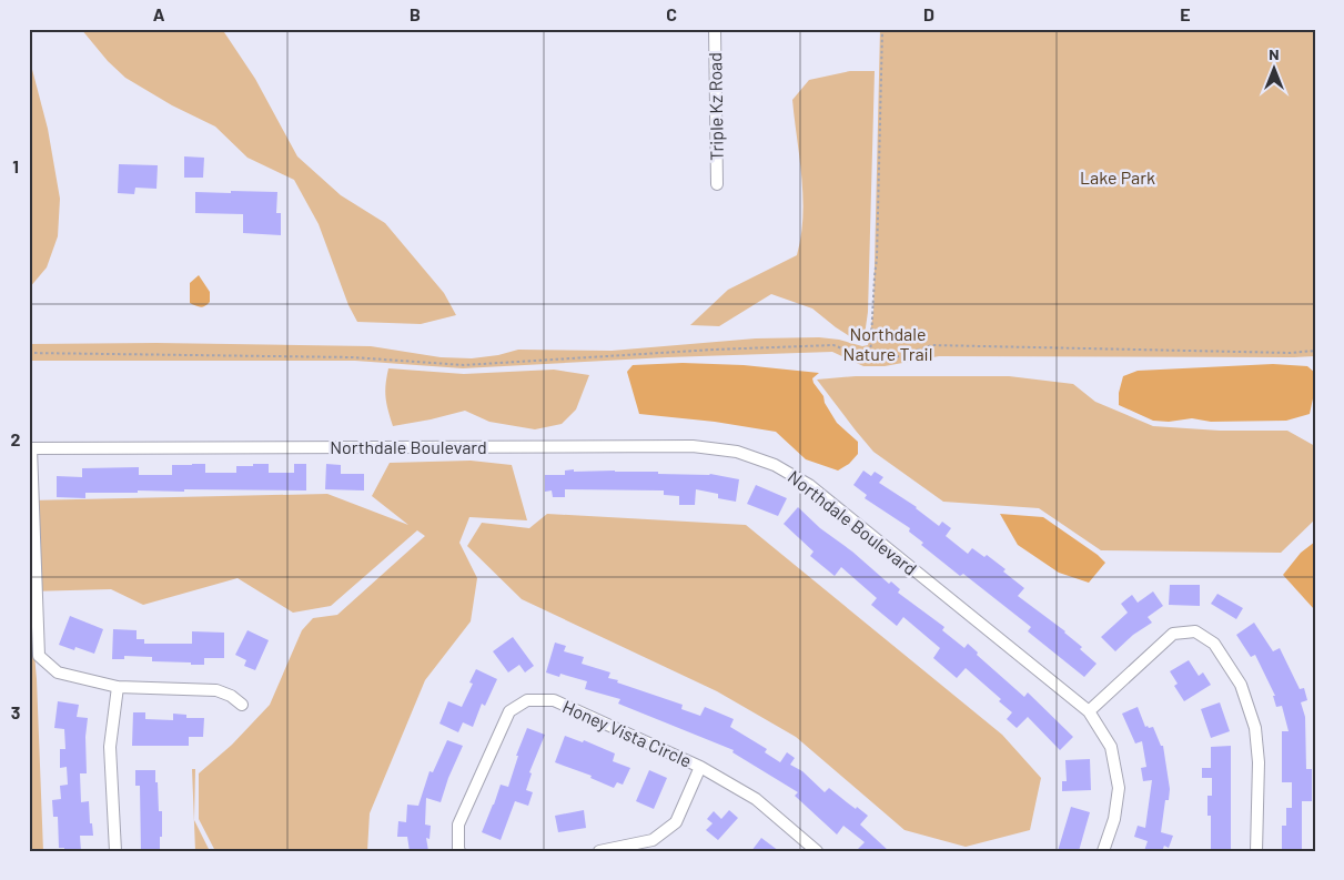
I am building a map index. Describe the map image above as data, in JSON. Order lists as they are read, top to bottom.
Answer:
{
  "streets": {
    "street": ["Triple Kz Road", "Northdale Boulevard", "Honey Vista Circle"]
  },
  "parks": ["Lake Park", "Northdale Nature Trail"],
  "north": "top",
  "grid": {
    "columns": [
      "A",
      "B",
      "C",
      "D",
      "E"
    ],
    "rows": ["1", "2", "3"]
  }
}
